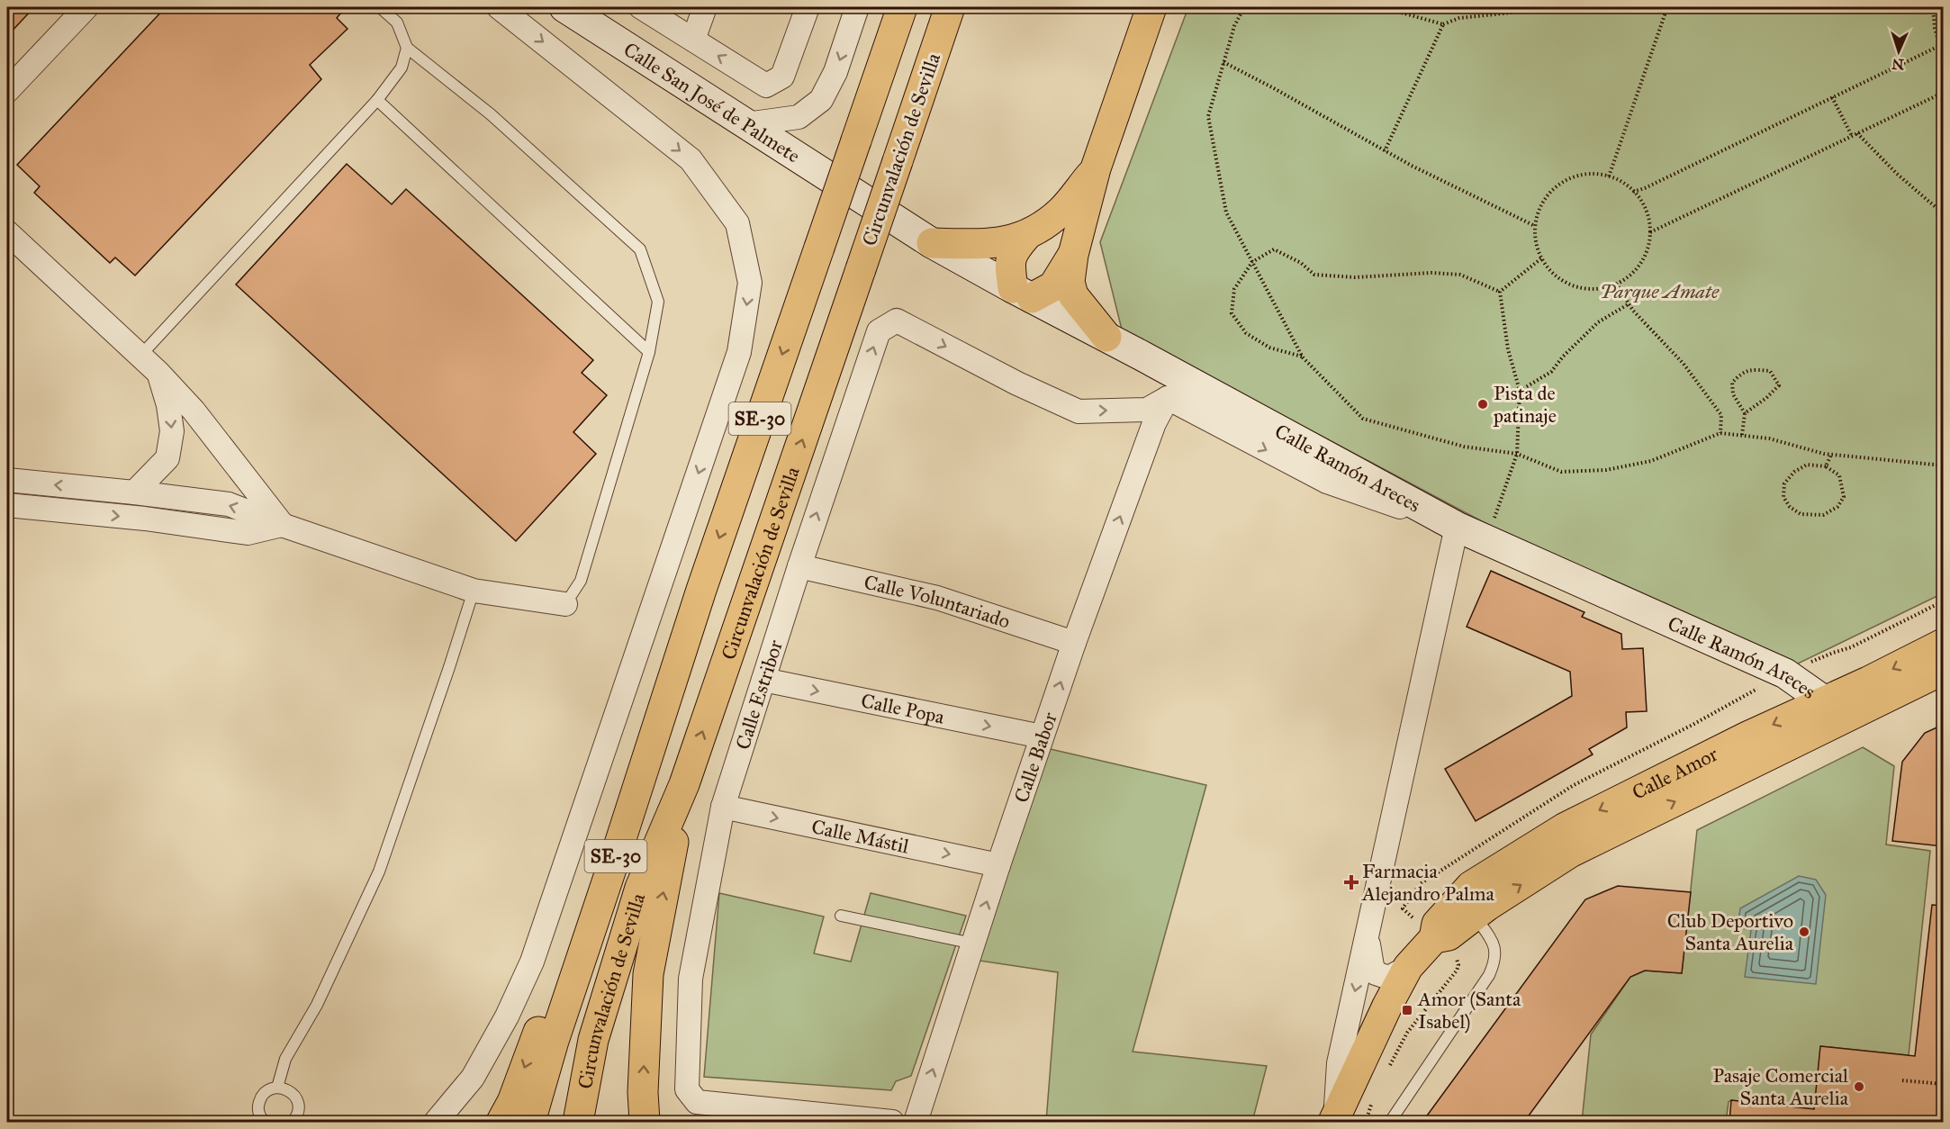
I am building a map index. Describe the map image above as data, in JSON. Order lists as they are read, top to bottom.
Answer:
{
  "streets": {
    "main road": ["Circunvalación de Sevilla", "SE-30", "Calle Amor"],
    "street": [
      "Calle San José de Palmete",
      "Calle Ramón Areces",
      "Calle Voluntariado",
      "Calle Estribor",
      "Calle Popa",
      "Calle Babor",
      "Calle Mástil"
    ]
  },
  "crossings": [
    ["Calle San José de Palmete", "Calle Ramón Areces"],
    ["Calle Ramón Areces", "Calle Amor"],
    ["Calle Voluntariado", "Calle Estribor"],
    ["Calle Voluntariado", "Calle Babor"],
    ["Calle Estribor", "Calle Popa"],
    ["Calle Estribor", "Calle Babor"],
    ["Calle Estribor", "Calle Mástil"],
    ["Calle Popa", "Calle Babor"],
    ["Calle Babor", "Calle Mástil"]
  ],
  "one_way": ["Calle Popa", "Calle Babor", "Calle Mástil"],
  "parks": ["Parque Amate"],
  "places": {
    "other": ["Pista de patinaje", "Club Deportivo Santa Aurelia", "Pasaje Comercial Santa Aurelia"],
    "health": ["Farmacia Alejandro Palma"],
    "transit": ["Amor (Santa Isabel)"]
  },
  "north": "bottom"
}
